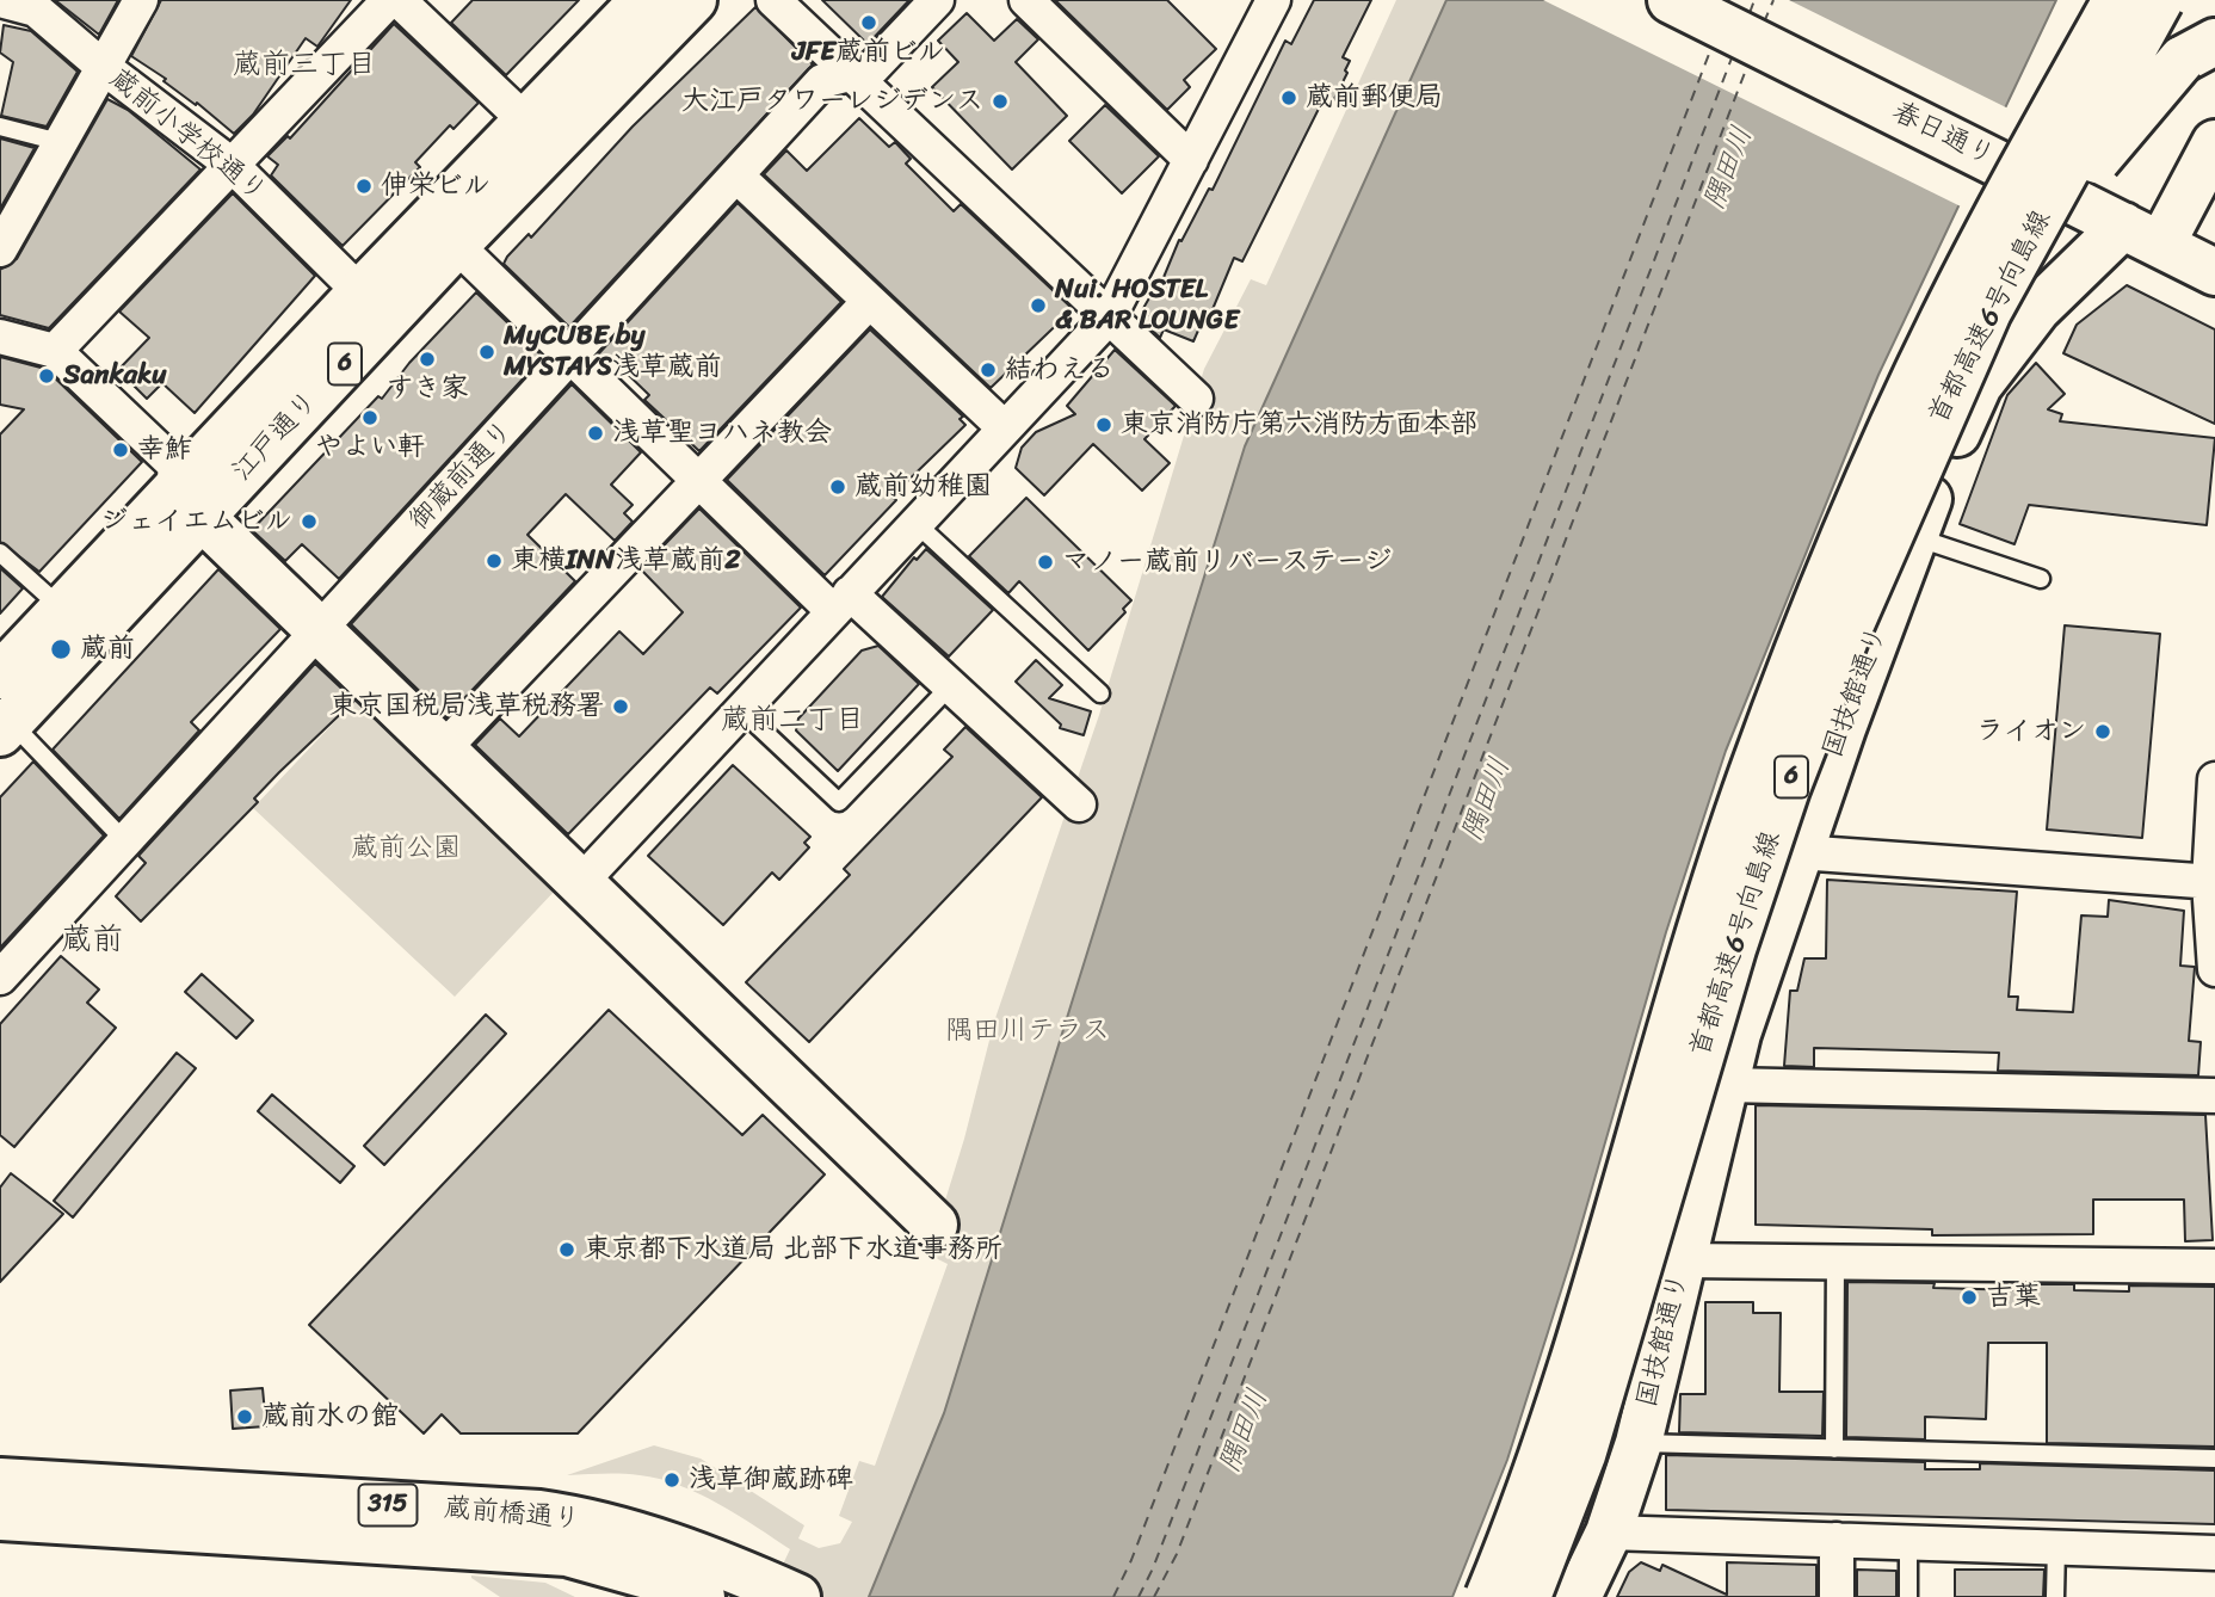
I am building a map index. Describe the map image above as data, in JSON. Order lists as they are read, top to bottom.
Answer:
{
  "streets": {
    "main road": [
      "春日通り",
      "首都高速6号向島線",
      "6",
      "江戸通り",
      "国技館通り",
      "315",
      "蔵前橋通り"
    ],
    "street": ["蔵前小学校通り", "御蔵前通り"]
  },
  "crossings": [
    ["春日通り", "国技館通り"],
    ["蔵前小学校通り", "江戸通り"],
    ["首都高速6号向島線", "6"]
  ],
  "districts": ["蔵前三丁目", "蔵前二丁目", "蔵前"],
  "water": ["隅田川"],
  "parks": ["蔵前公園", "隅田川テラス"],
  "places": [
    "JFE蔵前ビル",
    "蔵前郵便局",
    "大江戸タワーレジデンス",
    "伸栄ビル",
    "Nui. HOSTEL & BAR LOUNGE",
    "MyCUBE by MYSTAYS浅草蔵前",
    "すき家",
    "結わえる",
    "Sankaku",
    "やよい軒",
    "東京消防庁第六消防方面本部",
    "浅草聖ヨハネ教会",
    "幸鮓",
    "蔵前幼稚園",
    "ジェイエムビル",
    "東横INN浅草蔵前2",
    "マノー蔵前リバーステージ",
    "蔵前",
    "東京国税局浅草税務署",
    "ライオン",
    "東京都下水道局 北部下水道事務所",
    "吉葉",
    "蔵前水の館",
    "浅草御蔵跡碑"
  ]
}
